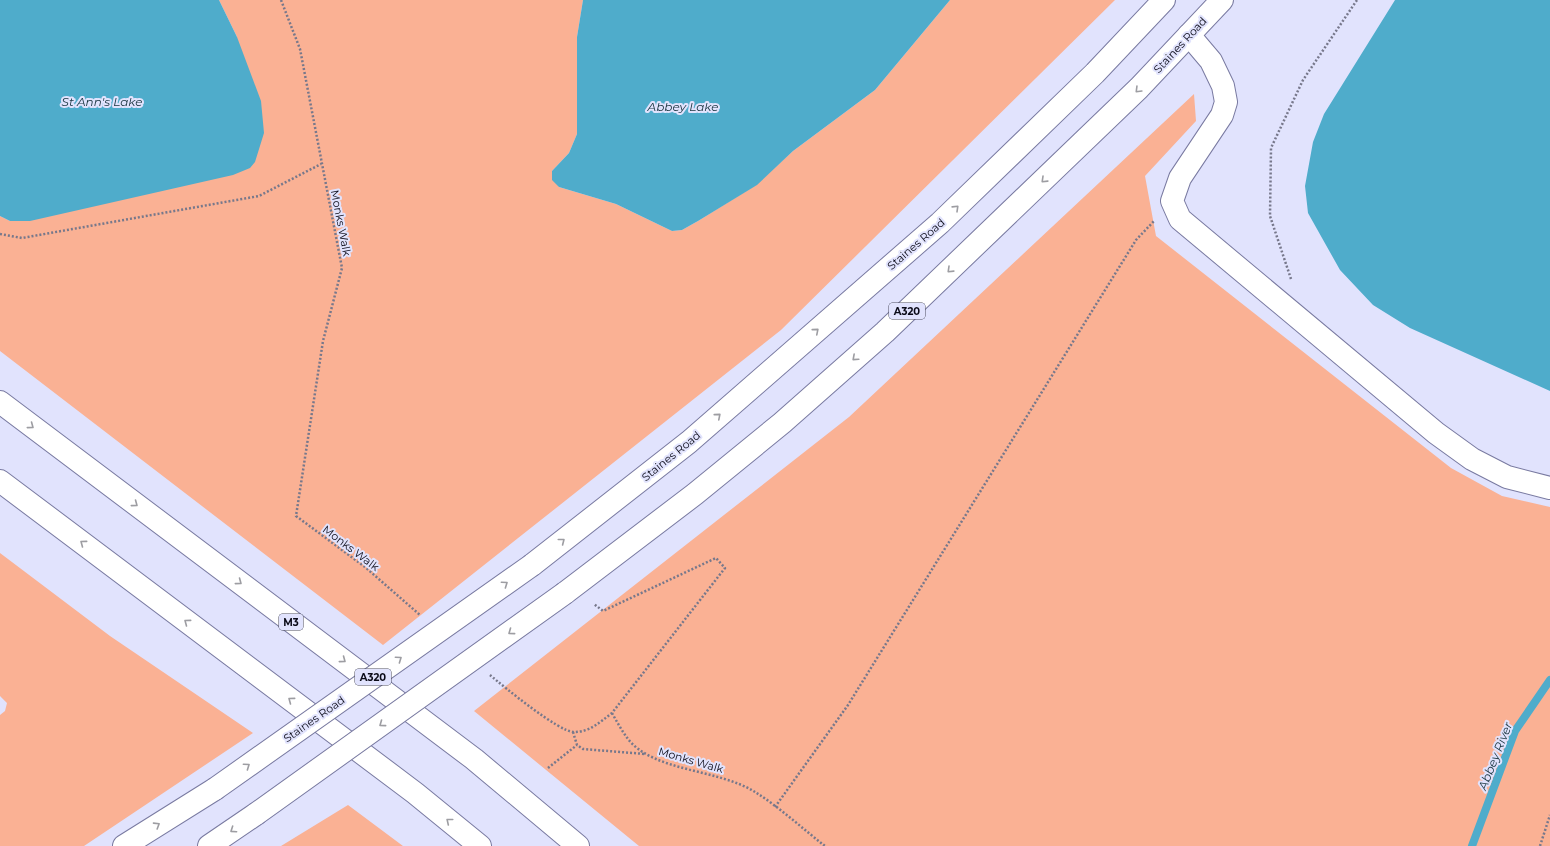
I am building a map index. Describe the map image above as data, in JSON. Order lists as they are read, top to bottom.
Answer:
{
  "streets": {
    "main road": ["Staines Road", "A320", "M3"],
    "path": ["Monks Walk"]
  },
  "water": ["St Ann's Lake", "Abbey Lake", "Abbey River"]
}
